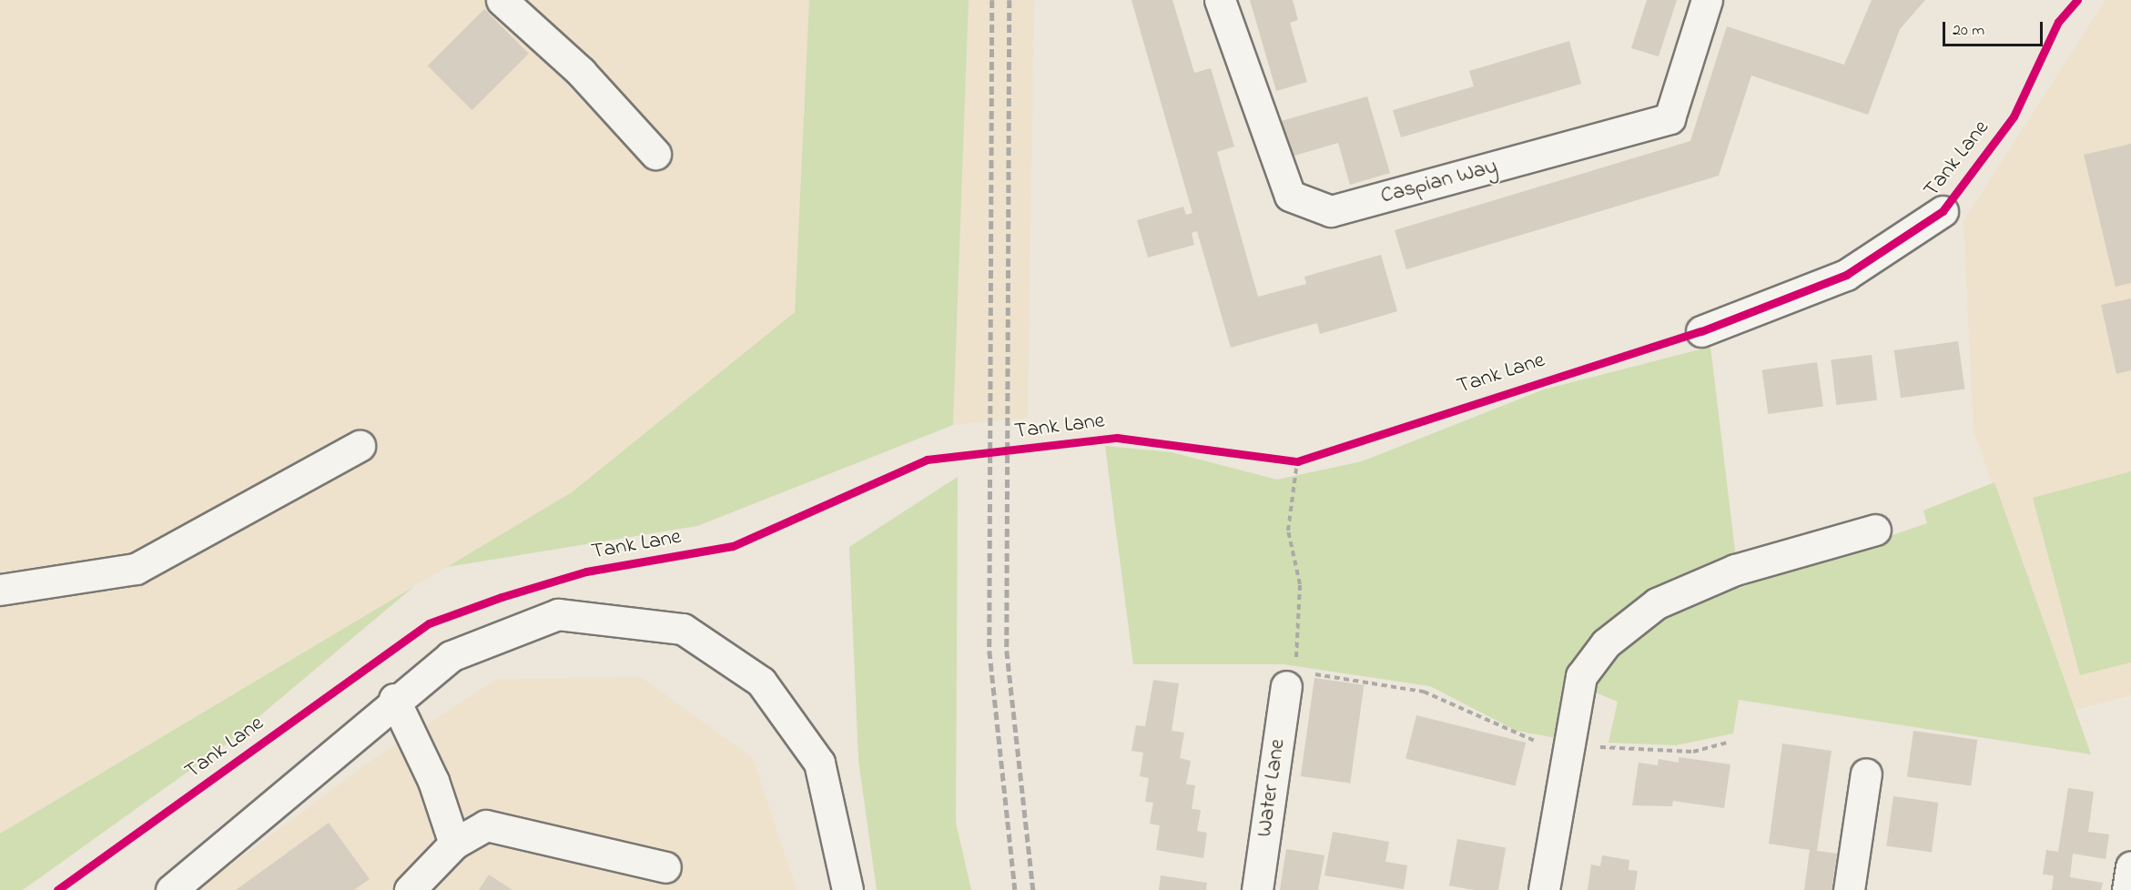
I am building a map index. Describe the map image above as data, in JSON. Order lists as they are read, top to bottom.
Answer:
{
  "streets": {
    "street": ["Tank Lane", "Caspian Way", "Water Lane"]
  },
  "scale_bar": "20 m"
}
